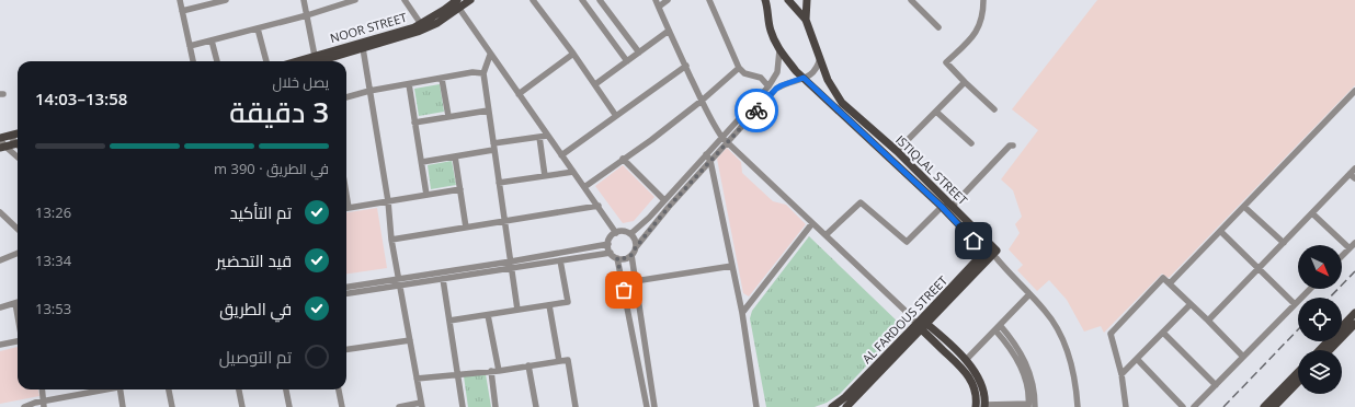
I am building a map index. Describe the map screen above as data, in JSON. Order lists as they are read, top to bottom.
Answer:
{
  "streets": {
    "main road": ["NOOR STREET", "ISTIQLAL STREET", "AL FARDOUS STREET"]
  },
  "crossings": [
    ["ISTIQLAL STREET", "AL FARDOUS STREET"]
  ],
  "north": "bottom right",
  "page": {
    "heading": ["3 دقيقة", "يصل خلال", "13:58–14:03"],
    "bar": "في الطريق · 390 m",
    "list": [
      ["تم التأكيد", "13:26"],
      ["قيد التحضير", "13:34"],
      ["في الطريق", "13:53"],
      "تم التوصيل"
    ]
  }
}
